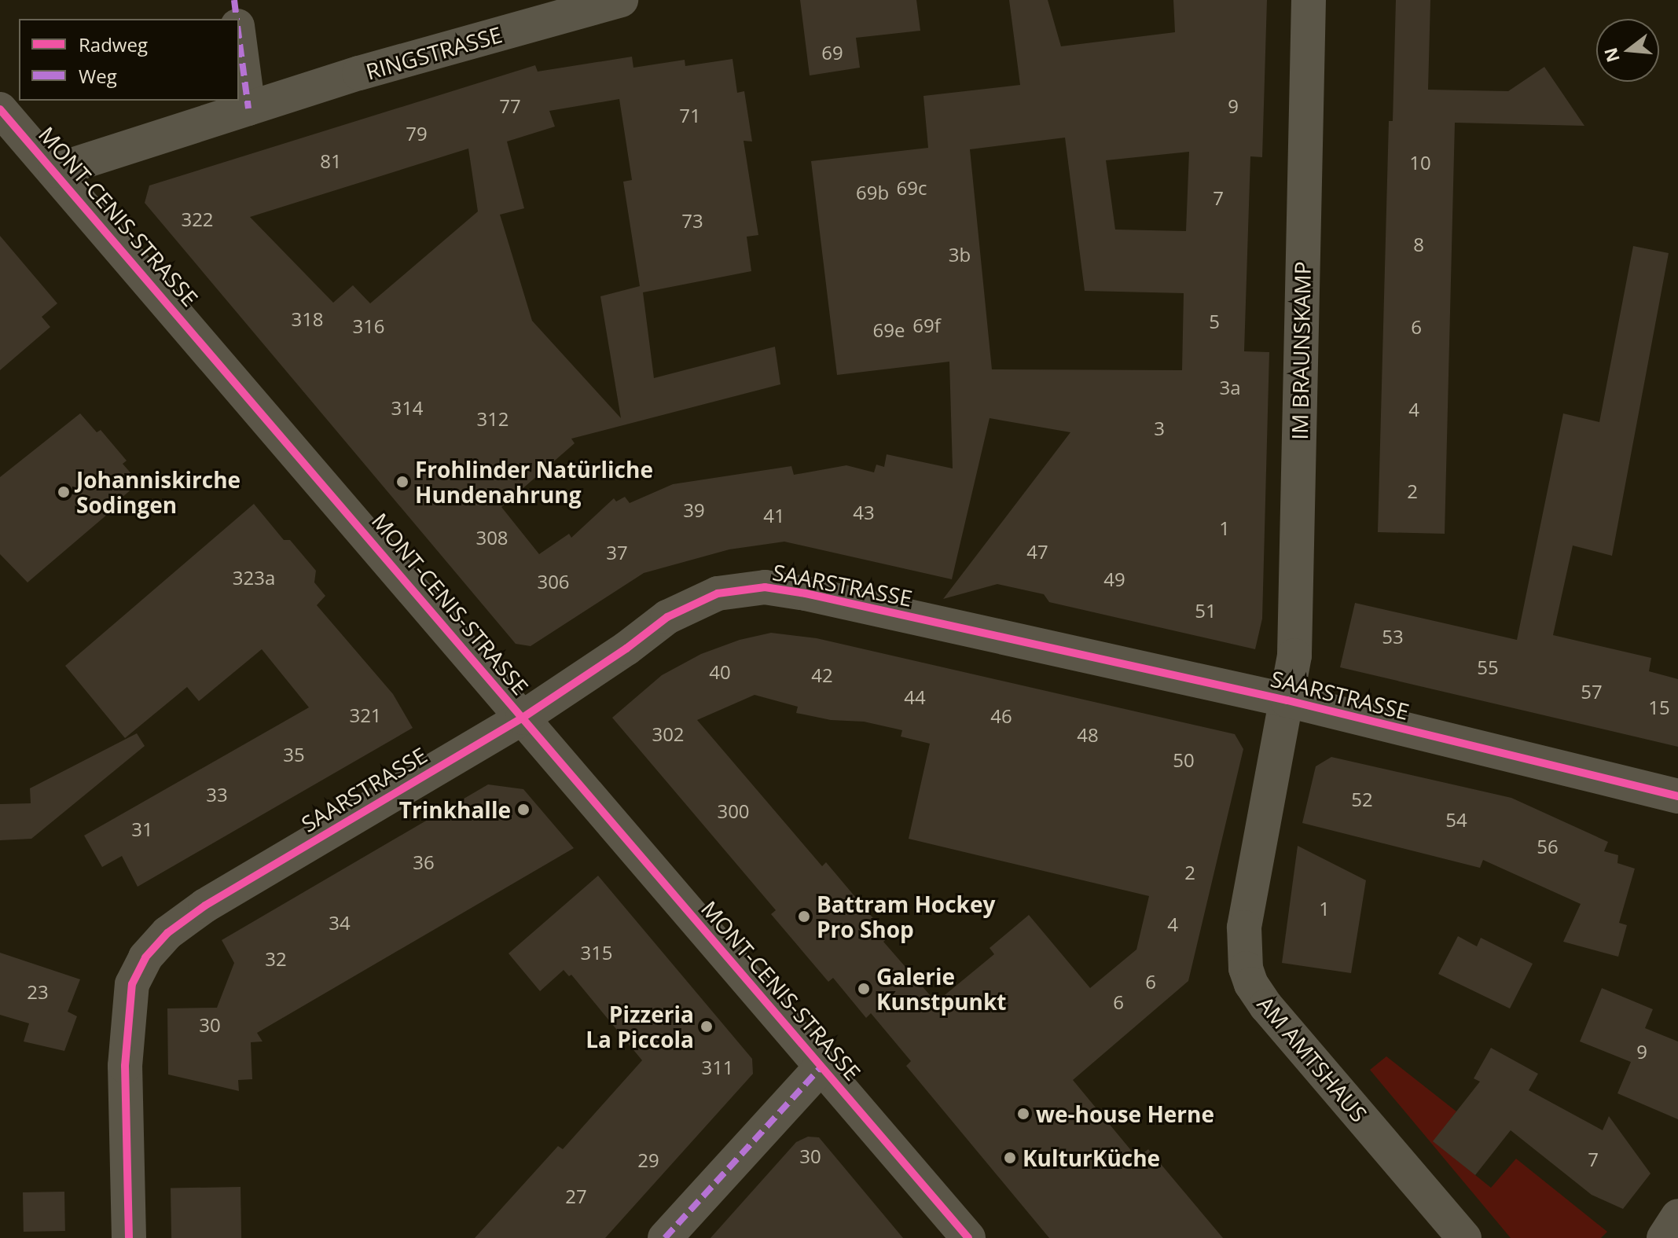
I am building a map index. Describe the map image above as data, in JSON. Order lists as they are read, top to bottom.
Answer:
{
  "streets": {
    "street": [
      "RINGSTRASSE",
      "MONT-CENIS-STRASSE",
      "IM BRAUNSKAMP",
      "SAARSTRASSE",
      "AM AMTSHAUS"
    ]
  },
  "crossings": [
    ["RINGSTRASSE", "MONT-CENIS-STRASSE"],
    ["MONT-CENIS-STRASSE", "SAARSTRASSE"],
    ["IM BRAUNSKAMP", "SAARSTRASSE"],
    ["IM BRAUNSKAMP", "AM AMTSHAUS"],
    ["SAARSTRASSE", "AM AMTSHAUS"]
  ],
  "places": [
    "Frohlinder Natürliche Hundenahrung",
    "Johanniskirche Sodingen",
    "Trinkhalle",
    "Battram Hockey Pro Shop",
    "Galerie Kunstpunkt",
    "Pizzeria La Piccola",
    "we-house Herne",
    "KulturKüche"
  ],
  "house_numbers": [
    "69",
    "77",
    "9",
    "71",
    "79",
    "81",
    "10",
    "69c",
    "69b",
    "7",
    "322",
    "73",
    "8",
    "3b",
    "318",
    "5",
    "69f",
    "316",
    "6",
    "69e",
    "3a",
    "314",
    "4",
    "312",
    "3",
    "2",
    "39",
    "43",
    "41",
    "1",
    "308",
    "47",
    "37",
    "323a",
    "49",
    "306",
    "51",
    "53",
    "55",
    "40",
    "42",
    "57",
    "44",
    "15",
    "321",
    "46",
    "302",
    "48",
    "35",
    "50",
    "33",
    "52",
    "300",
    "54",
    "31",
    "56",
    "36",
    "2",
    "1",
    "34",
    "4",
    "315",
    "32",
    "6",
    "23",
    "6",
    "30",
    "9",
    "311",
    "30",
    "7",
    "29",
    "27"
  ],
  "legend": ["Radweg", "Weg"],
  "north": "left"
}
